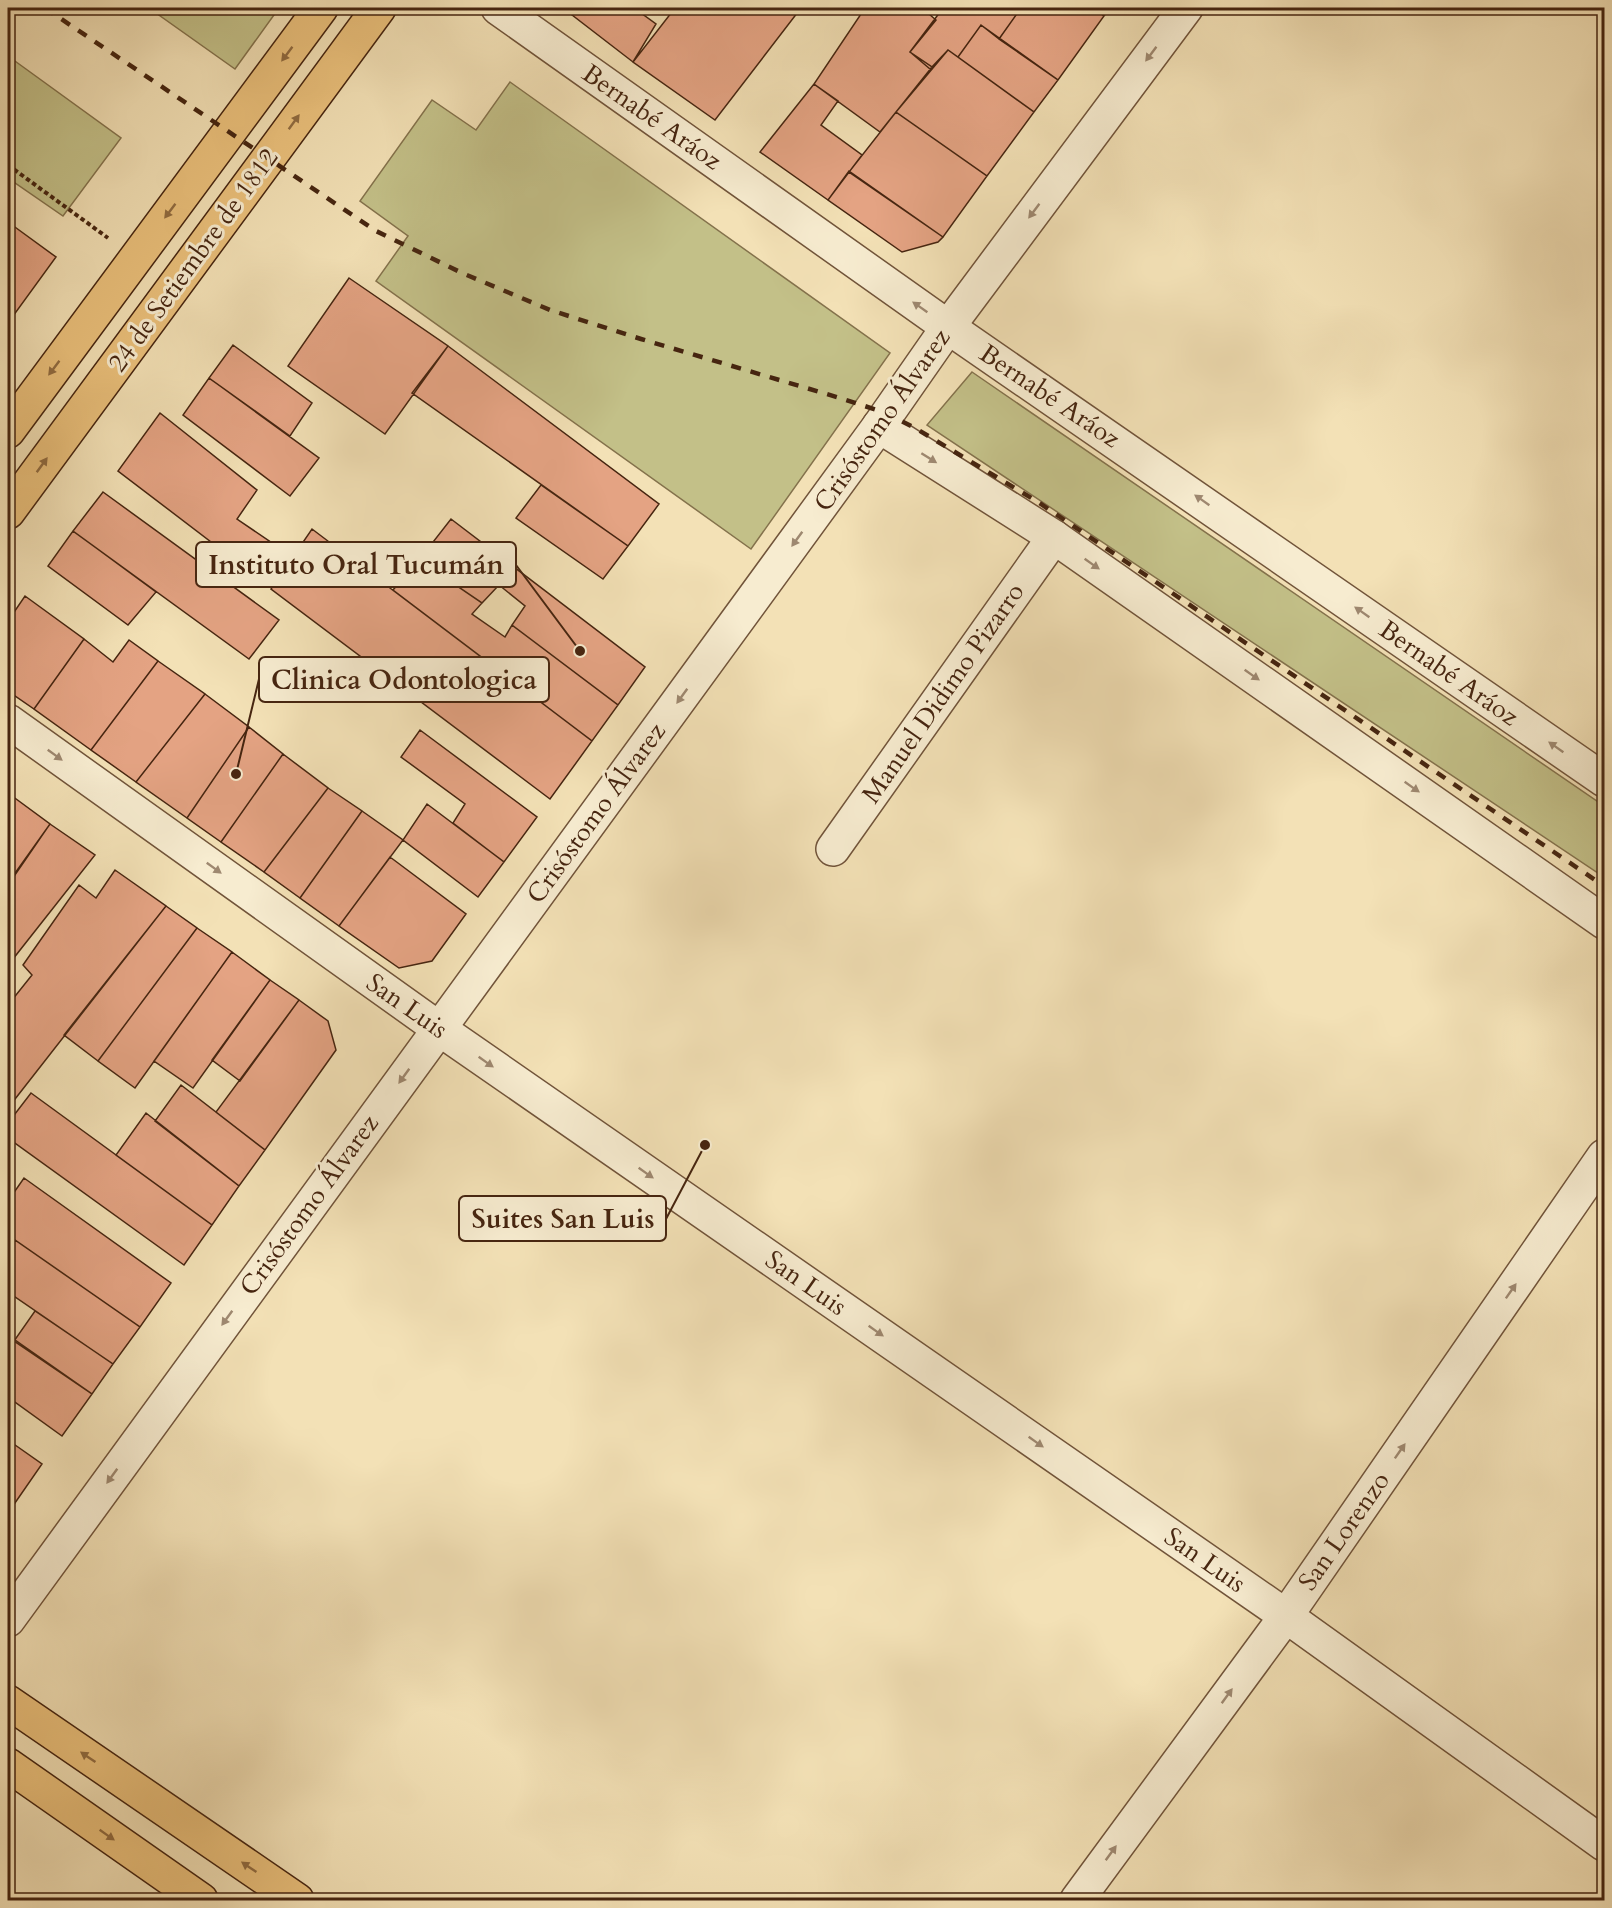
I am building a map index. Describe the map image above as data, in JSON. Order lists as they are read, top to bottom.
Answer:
{
  "streets": {
    "main road": ["24 de Setiembre de 1812"],
    "street": [
      "Bernabé Aráoz",
      "Crisóstomo Álvarez",
      "Manuel Didimo Pizarro",
      "San Luis",
      "San Lorenzo"
    ]
  },
  "crossings": [
    ["Bernabé Aráoz", "Crisóstomo Álvarez"],
    ["Crisóstomo Álvarez", "San Luis"],
    ["San Luis", "San Lorenzo"]
  ],
  "one_way": ["Crisóstomo Álvarez", "San Luis", "San Lorenzo"],
  "places": ["Instituto Oral Tucumán", "Clinica Odontologica", "Suites San Luis"]
}
